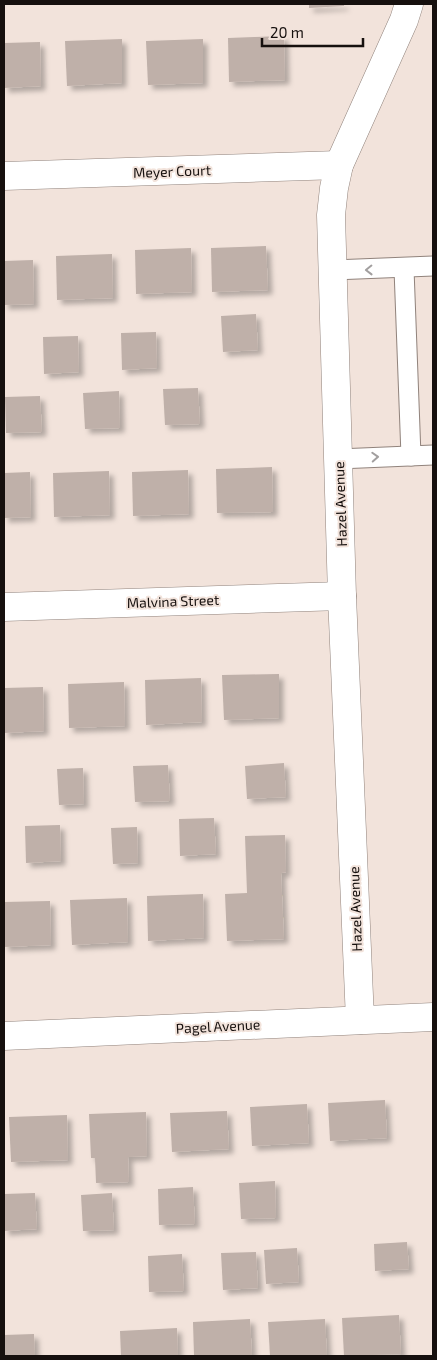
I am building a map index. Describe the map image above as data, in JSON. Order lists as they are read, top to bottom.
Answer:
{
  "streets": {
    "street": [
      "Meyer Court",
      "Hazel Avenue",
      "Malvina Street",
      "Pagel Avenue"
    ]
  },
  "crossings": [
    ["Meyer Court", "Hazel Avenue"],
    ["Hazel Avenue", "Malvina Street"],
    ["Hazel Avenue", "Pagel Avenue"]
  ],
  "scale_bar": "20 m"
}
